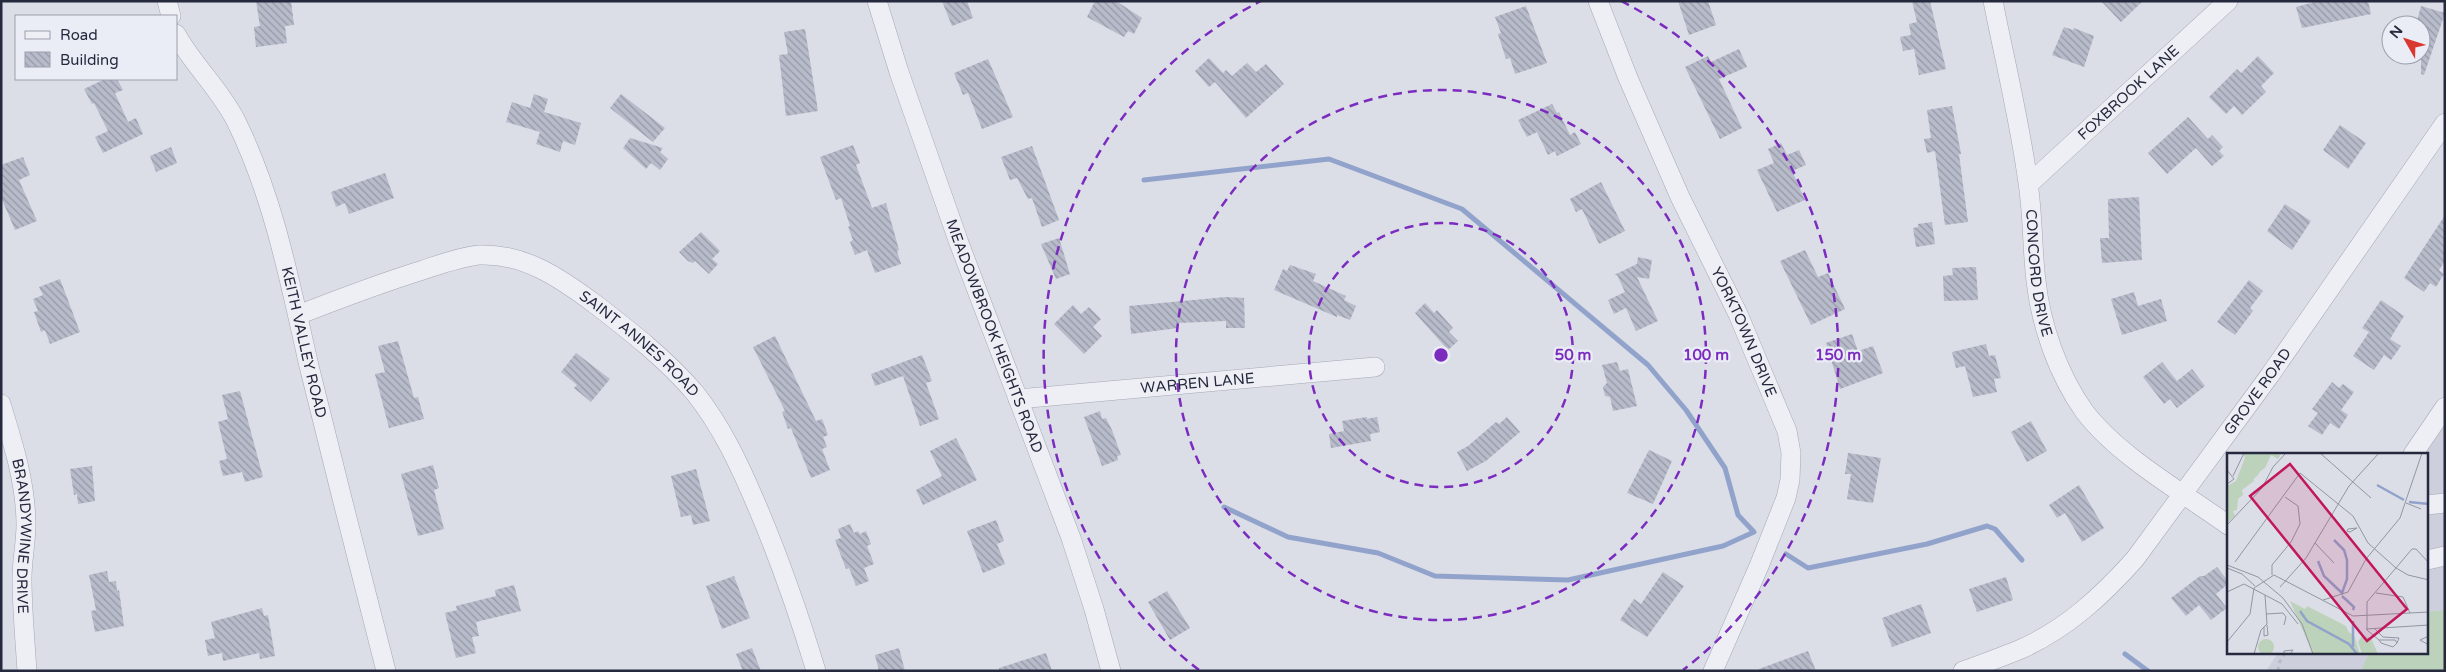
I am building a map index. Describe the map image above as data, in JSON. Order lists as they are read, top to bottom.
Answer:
{
  "streets": {
    "street": [
      "FOXBROOK LANE",
      "CONCORD DRIVE",
      "YORKTOWN DRIVE",
      "MEADOWBROOK HEIGHTS ROAD",
      "KEITH VALLEY ROAD",
      "SAINT ANNES ROAD",
      "WARREN LANE",
      "GROVE ROAD",
      "BRANDYWINE DRIVE"
    ]
  },
  "crossings": [
    ["FOXBROOK LANE", "CONCORD DRIVE"],
    ["CONCORD DRIVE", "GROVE ROAD"],
    ["MEADOWBROOK HEIGHTS ROAD", "WARREN LANE"],
    ["KEITH VALLEY ROAD", "SAINT ANNES ROAD"]
  ],
  "legend": ["Road", "Building"],
  "north": "top left",
  "rings": ["50 m", "100 m", "150 m"]
}
